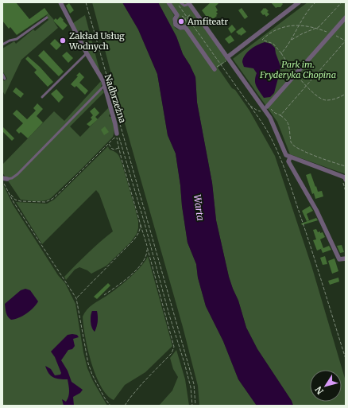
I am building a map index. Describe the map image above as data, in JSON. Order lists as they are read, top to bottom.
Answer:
{
  "streets": {
    "street": ["Nadbrzeżna"]
  },
  "water": ["Warta"],
  "parks": ["Park im. Fryderyka Chopina"],
  "places": ["Amfiteatr", "Zakład Usług Wodnych"],
  "north": "bottom left"
}
